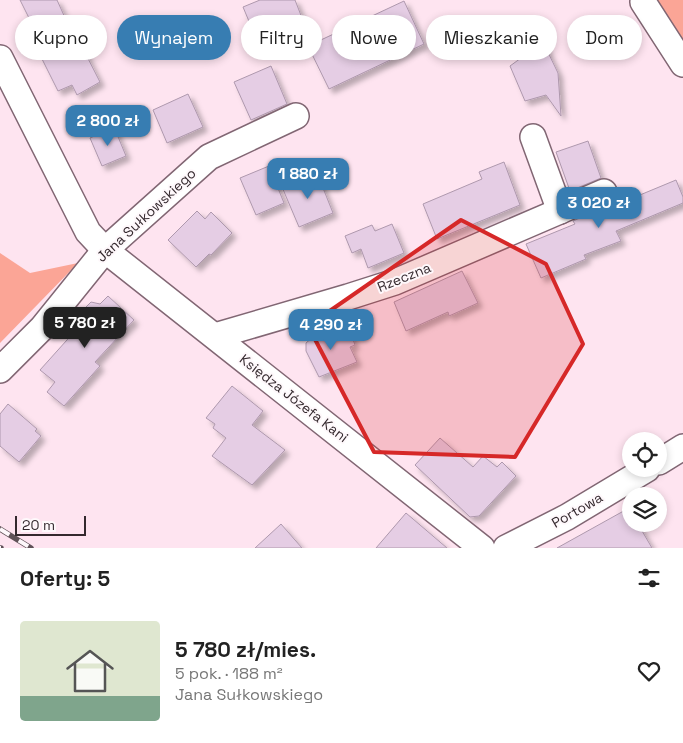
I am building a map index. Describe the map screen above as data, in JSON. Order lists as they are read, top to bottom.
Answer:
{
  "streets": {
    "street": [
      "Jana Sułkowskiego",
      "Rzeczna",
      "Księdza Józefa Kani",
      "Portowa"
    ]
  },
  "crossings": [
    ["Jana Sułkowskiego", "Księdza Józefa Kani"],
    ["Rzeczna", "Księdza Józefa Kani"]
  ],
  "scale_bar": "20 m",
  "page": {
    "chip": [
      "Kupno",
      "Wynajem",
      "Filtry",
      "Nowe",
      "Mieszkanie",
      "Dom"
    ],
    "price": [
      "2 800 zł",
      "1 880 zł",
      "3 020 zł",
      "5 780 zł",
      "4 290 zł"
    ],
    "scale": "20 m",
    "heading": "Oferty: 5",
    "list": [
      {
        "name": "5 780 zł/mies.",
        "note": "5 pok. · 188 m² · Jana Sułkowskiego"
      }
    ]
  }
}
